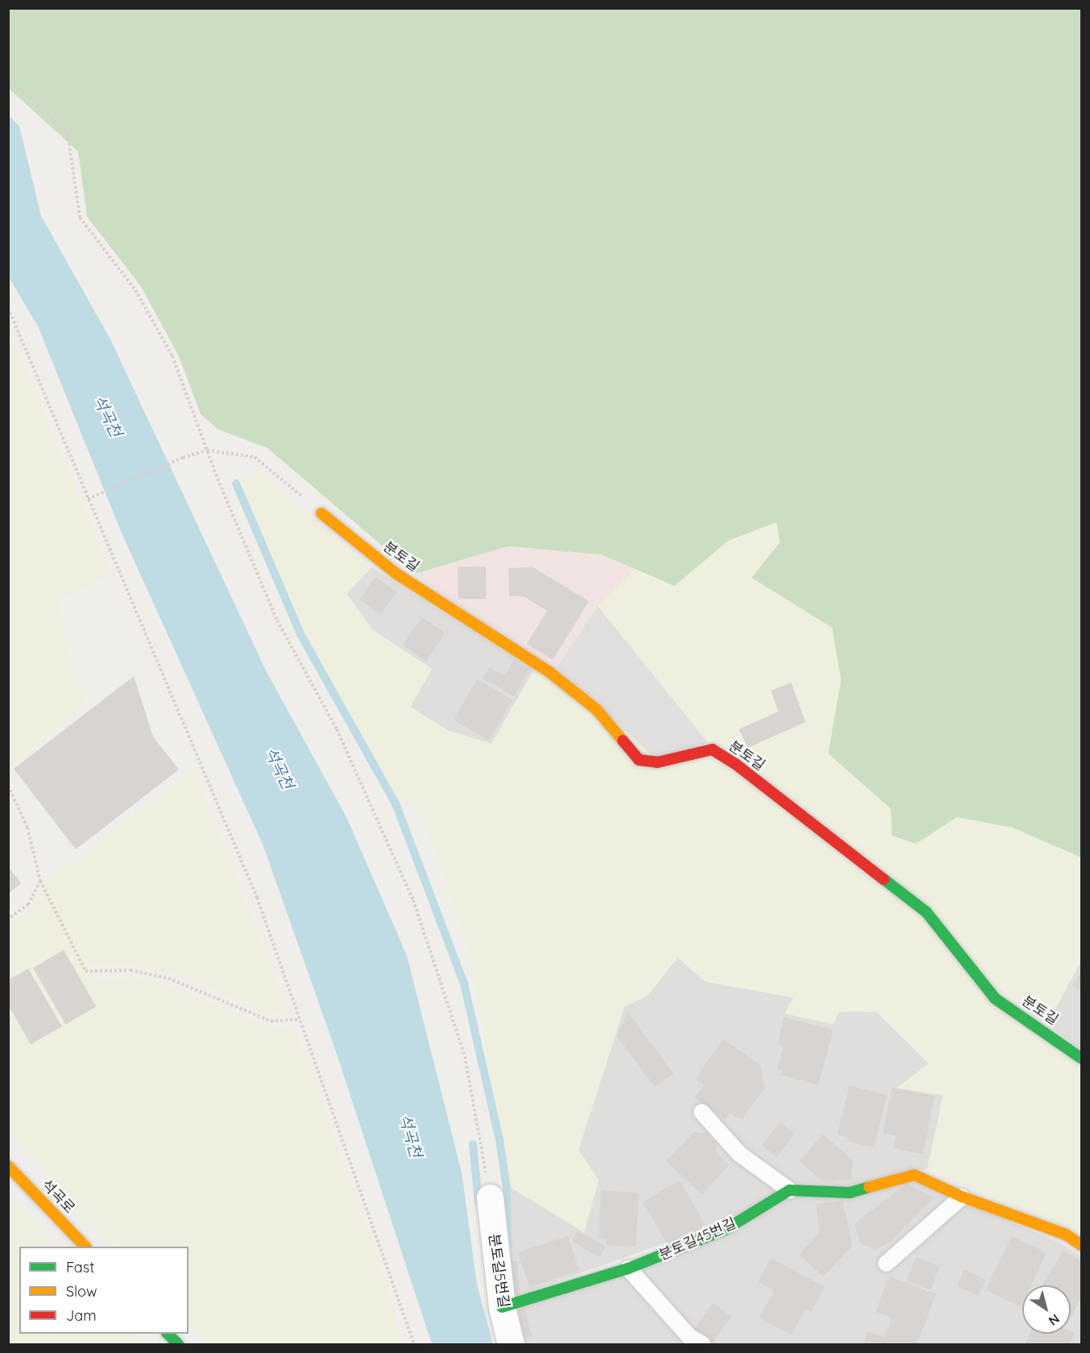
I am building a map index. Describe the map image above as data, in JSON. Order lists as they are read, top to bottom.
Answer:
{
  "streets": {
    "street": [
      "분토길",
      "석곡로",
      "분토길45번길",
      "분토길5번길"
    ]
  },
  "crossings": [
    ["분토길45번길", "분토길5번길"]
  ],
  "water": ["석곡천"],
  "legend": ["Fast", "Slow", "Jam"],
  "north": "bottom right"
}
